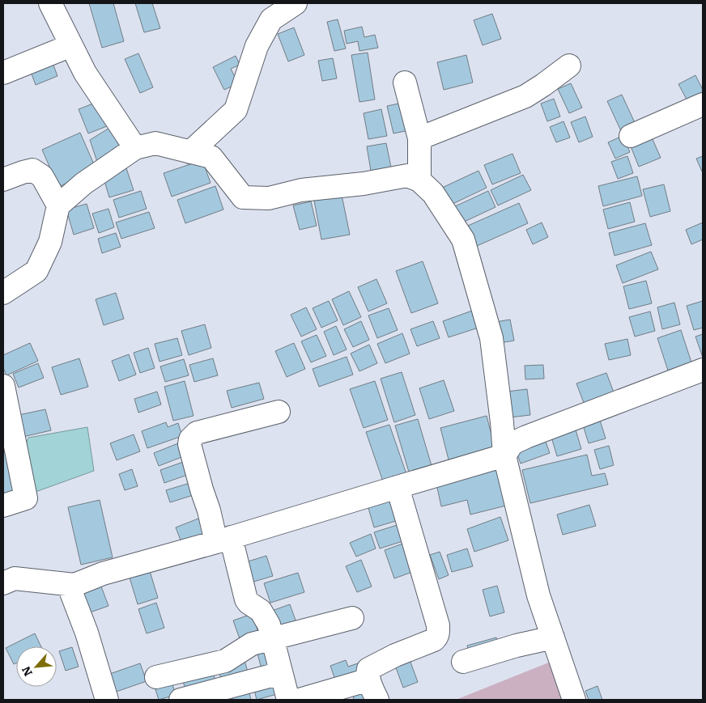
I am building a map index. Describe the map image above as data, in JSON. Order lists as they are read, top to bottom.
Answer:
{
  "north": "bottom left"
}
